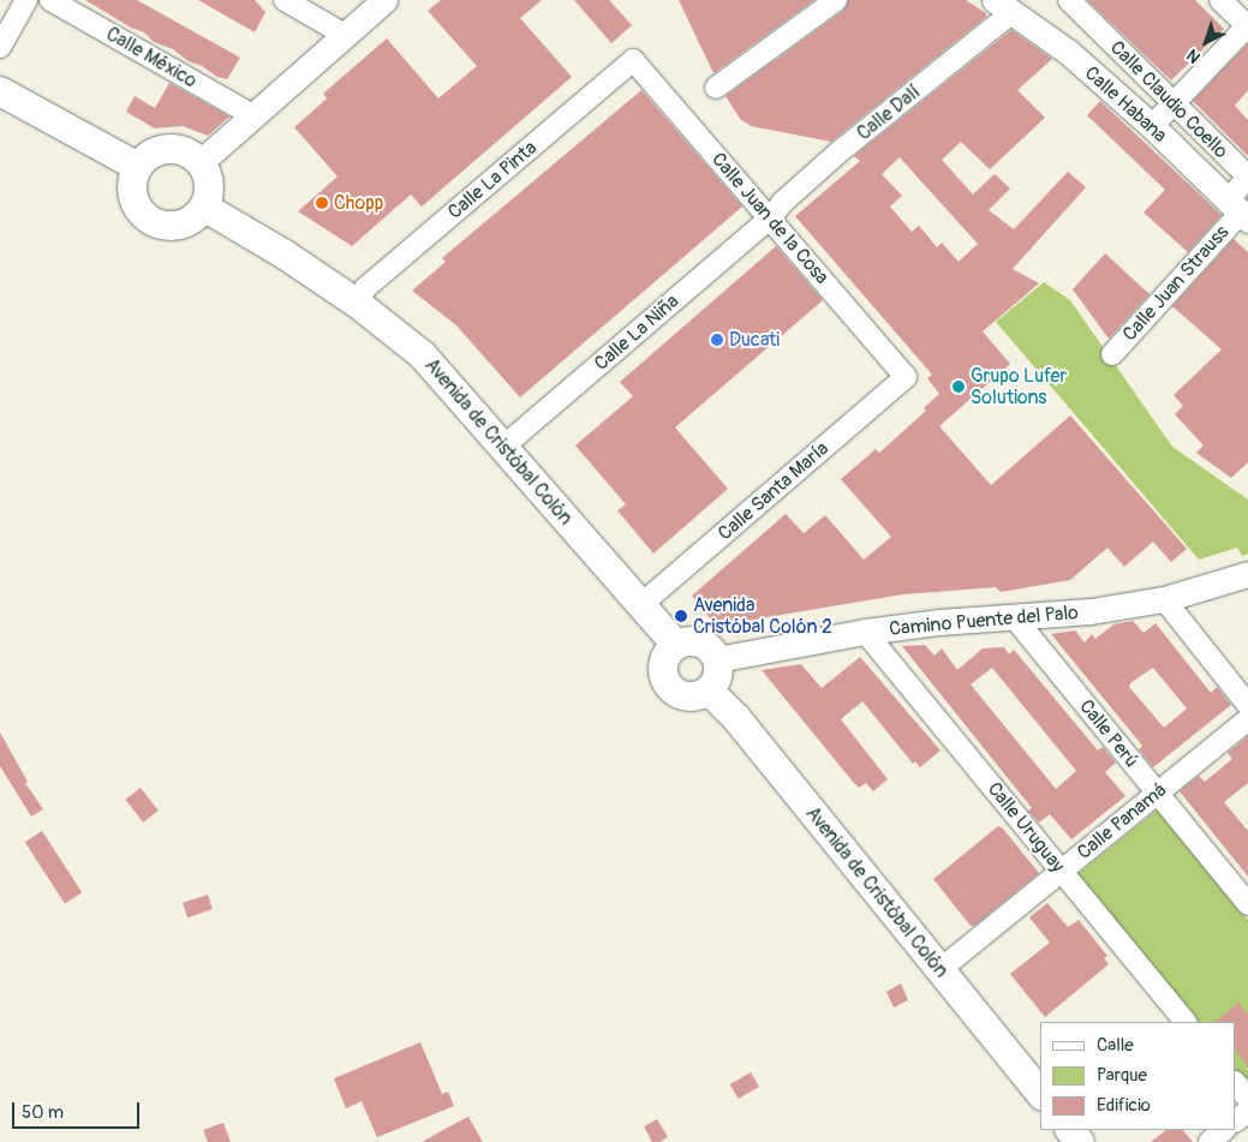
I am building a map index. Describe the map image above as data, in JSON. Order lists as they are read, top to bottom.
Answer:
{
  "streets": {
    "main road": ["Avenida de Cristóbal Colón"],
    "street": [
      "Calle México",
      "Calle Claudio Coello",
      "Calle Habana",
      "Calle Dalí",
      "Calle La Pinta",
      "Calle Juan de la Cosa",
      "Calle Juan Strauss",
      "Calle La Niña",
      "Calle Santa María",
      "Camino Puente del Palo",
      "Calle Perú",
      "Calle Panamá",
      "Calle Uruguay"
    ]
  },
  "crossings": [
    ["Calle Claudio Coello", "Calle Habana"],
    ["Calle Claudio Coello", "Calle Juan Strauss"],
    ["Calle Habana", "Calle Dalí"],
    ["Calle Habana", "Calle Juan Strauss"],
    ["Calle Dalí", "Calle Juan de la Cosa"],
    ["Calle Dalí", "Calle La Niña"],
    ["Calle La Pinta", "Calle Juan de la Cosa"],
    ["Calle La Pinta", "Avenida de Cristóbal Colón"],
    ["Calle Juan de la Cosa", "Calle La Niña"],
    ["Calle Juan de la Cosa", "Calle Santa María"],
    ["Calle La Niña", "Avenida de Cristóbal Colón"],
    ["Avenida de Cristóbal Colón", "Calle Santa María"],
    ["Avenida de Cristóbal Colón", "Camino Puente del Palo"],
    ["Avenida de Cristóbal Colón", "Calle Panamá"],
    ["Camino Puente del Palo", "Calle Perú"],
    ["Camino Puente del Palo", "Calle Uruguay"],
    ["Calle Perú", "Calle Panamá"],
    ["Calle Panamá", "Calle Uruguay"]
  ],
  "places": [
    "Chopp",
    "Ducati",
    "Grupo Lufer Solutions",
    "Avenida Cristóbal Colón 2"
  ],
  "legend": ["Calle", "Parque", "Edificio"],
  "scale_bar": "50 m",
  "north": "bottom left"
}
